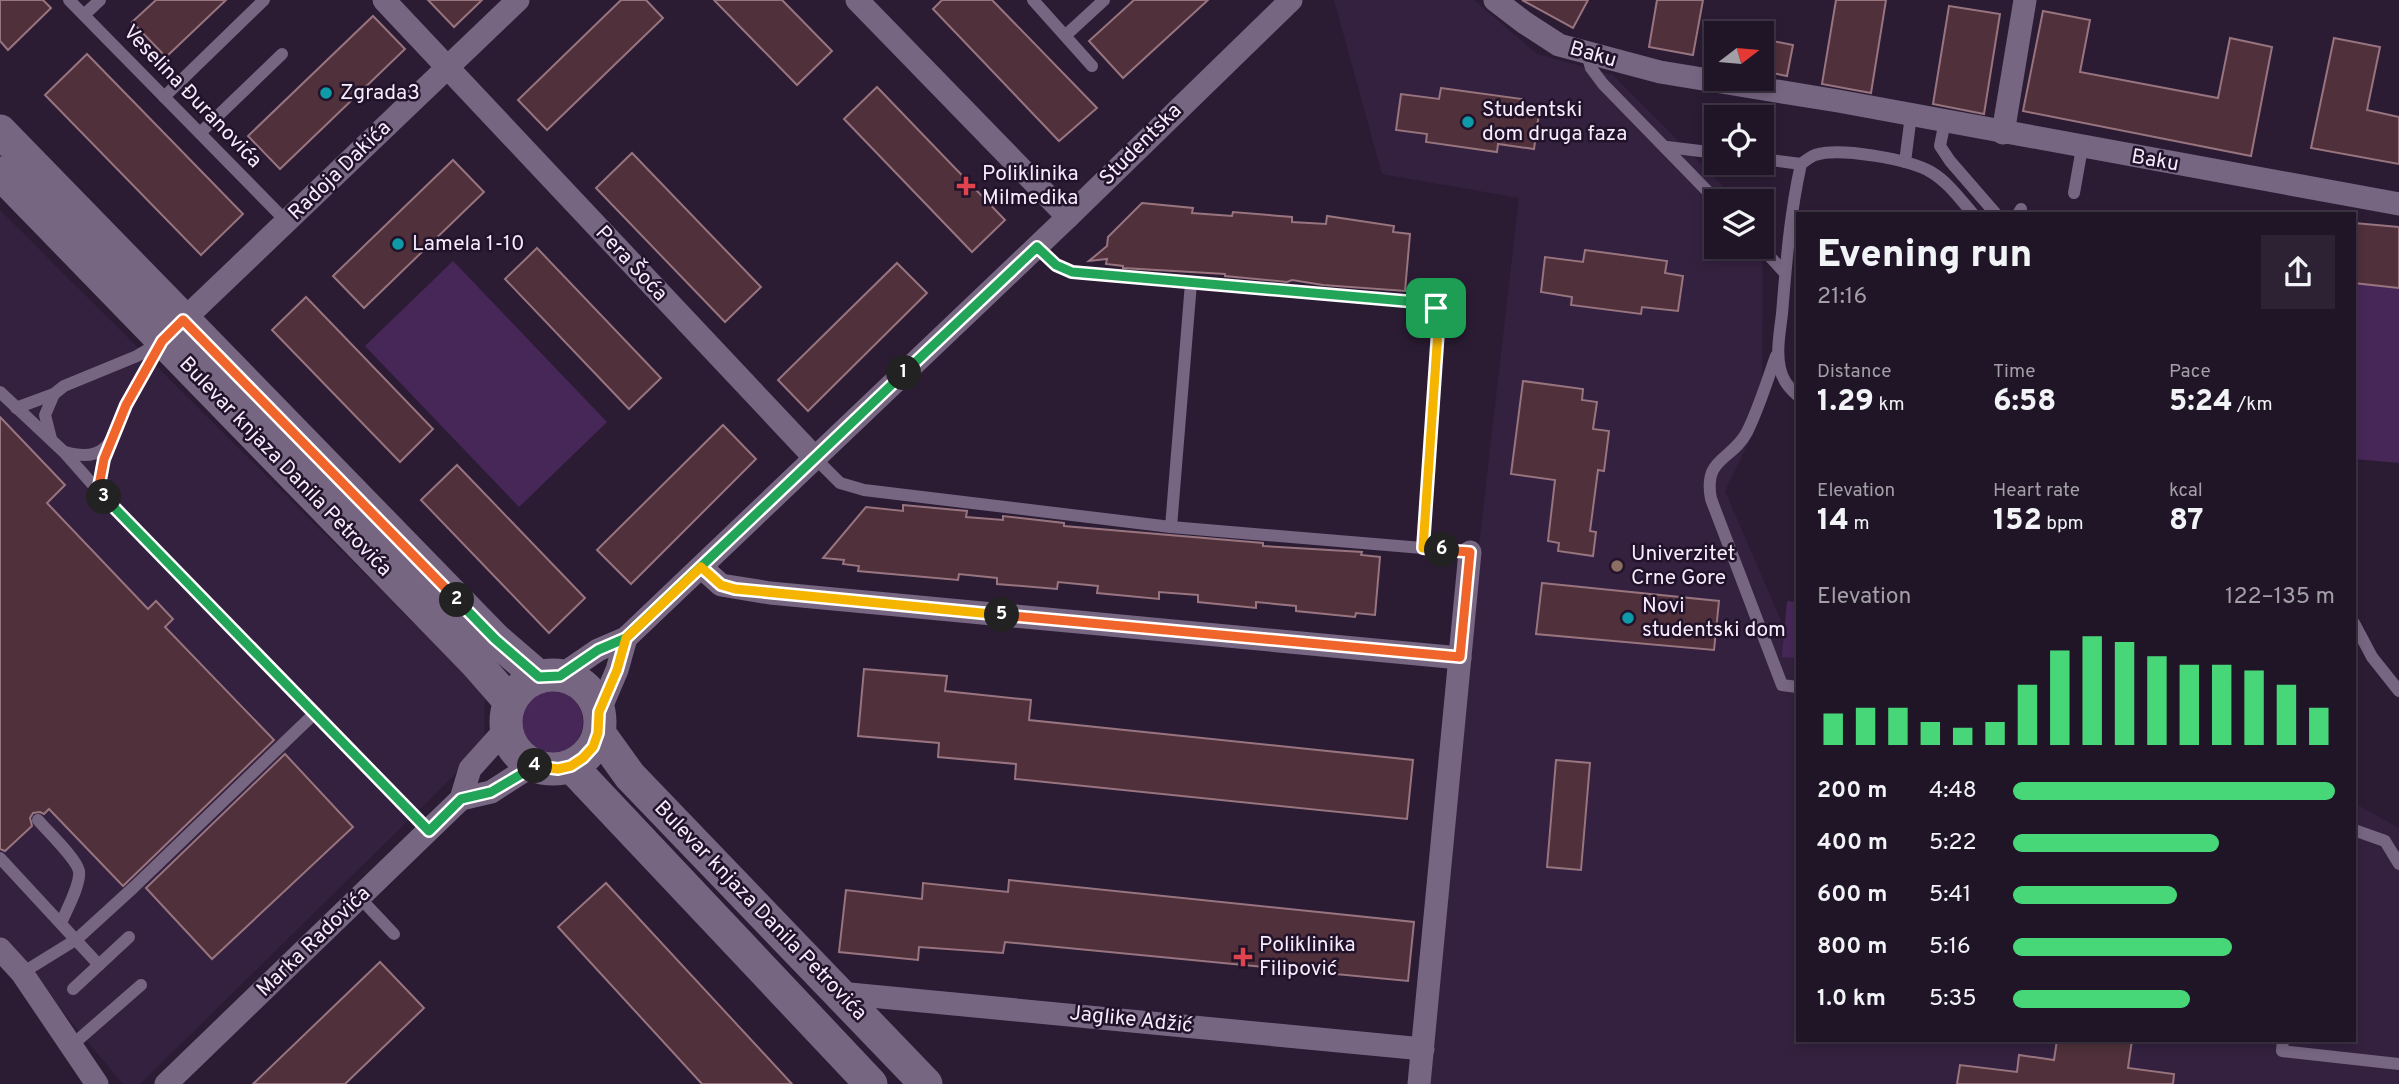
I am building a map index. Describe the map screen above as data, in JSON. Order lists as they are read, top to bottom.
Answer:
{
  "streets": {
    "main road": ["Bulevar knjaza Danila Petrovića"],
    "street": [
      "Baku",
      "Studentska",
      "Radoja Dakića",
      "Pera Šoća",
      "Marka Radovića",
      "Jaglike Adžić"
    ],
    "lane": ["Veselina Đuranovića"]
  },
  "crossings": [
    ["Veselina Đuranovića", "Radoja Dakića"],
    ["Studentska", "Pera Šoća"],
    ["Studentska", "Bulevar knjaza Danila Petrovića"],
    ["Studentska", "Marka Radovića"],
    ["Radoja Dakića", "Pera Šoća"],
    ["Radoja Dakića", "Bulevar knjaza Danila Petrovića"],
    ["Bulevar knjaza Danila Petrovića", "Marka Radovića"],
    ["Bulevar knjaza Danila Petrovića", "Jaglike Adžić"]
  ],
  "places": {
    "other": [
      "Zgrada3",
      "Studentski dom druga faza",
      "Lamela 1-10",
      "Univerzitet Crne Gore",
      "Novi studentski dom"
    ],
    "health": ["Poliklinika Milmedika", "Poliklinika Filipović"]
  },
  "north": "right",
  "page": {
    "heading": ["Evening run", "21:16"],
    "stats": [
      ["Distance", "1.29 km"],
      ["Time", "6:58"],
      ["Pace", "5:24 /km"],
      ["Elevation", "14 m"],
      ["Heart rate", "152 bpm"],
      ["kcal", "87"]
    ],
    "pins": [
      "1",
      "3",
      "6",
      "2",
      "5",
      "4"
    ],
    "chart": ["Elevation", "122–135 m"],
    "list": [
      {
        "name": "200 m",
        "note": "4:48"
      },
      {
        "name": "400 m",
        "note": "5:22"
      },
      {
        "name": "600 m",
        "note": "5:41"
      },
      {
        "name": "800 m",
        "note": "5:16"
      },
      {
        "name": "1.0 km",
        "note": "5:35"
      }
    ]
  }
}
